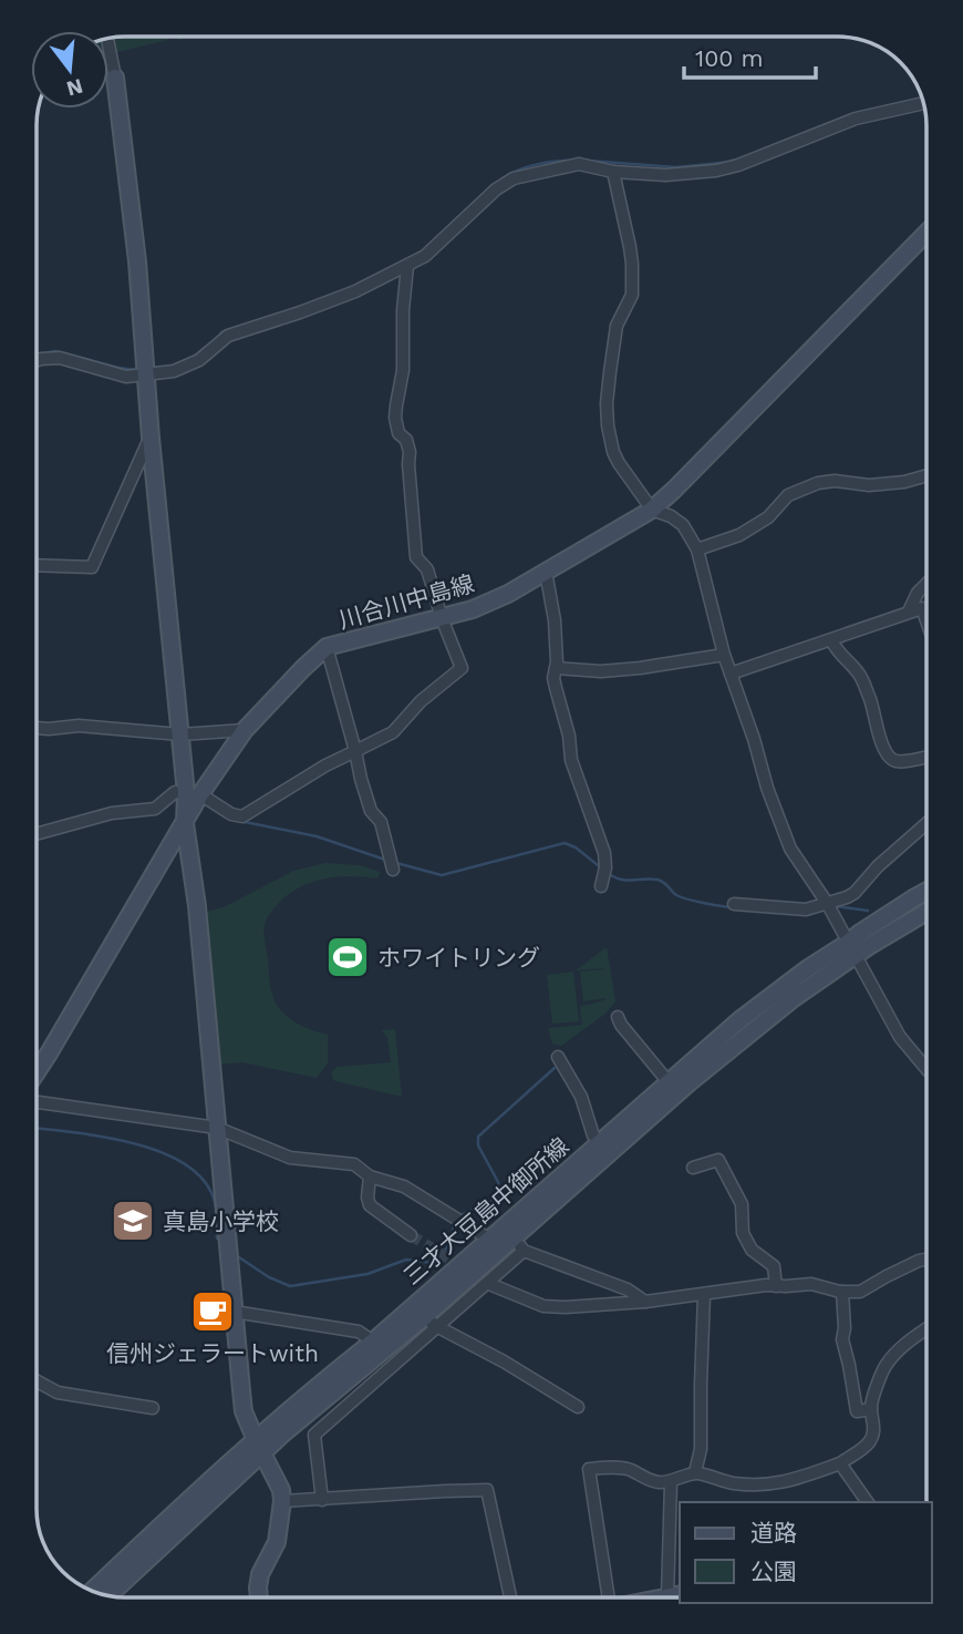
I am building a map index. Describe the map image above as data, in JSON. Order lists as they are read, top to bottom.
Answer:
{
  "streets": {
    "main road": ["川合川中島線", "三才大豆島中御所線"]
  },
  "places": {
    "sports": ["ホワイトリング"],
    "school or university": ["真島小学校"],
    "cafe": ["信州ジェラートwith"]
  },
  "legend": ["道路", "公園"],
  "scale_bar": "100 m",
  "north": "bottom"
}
